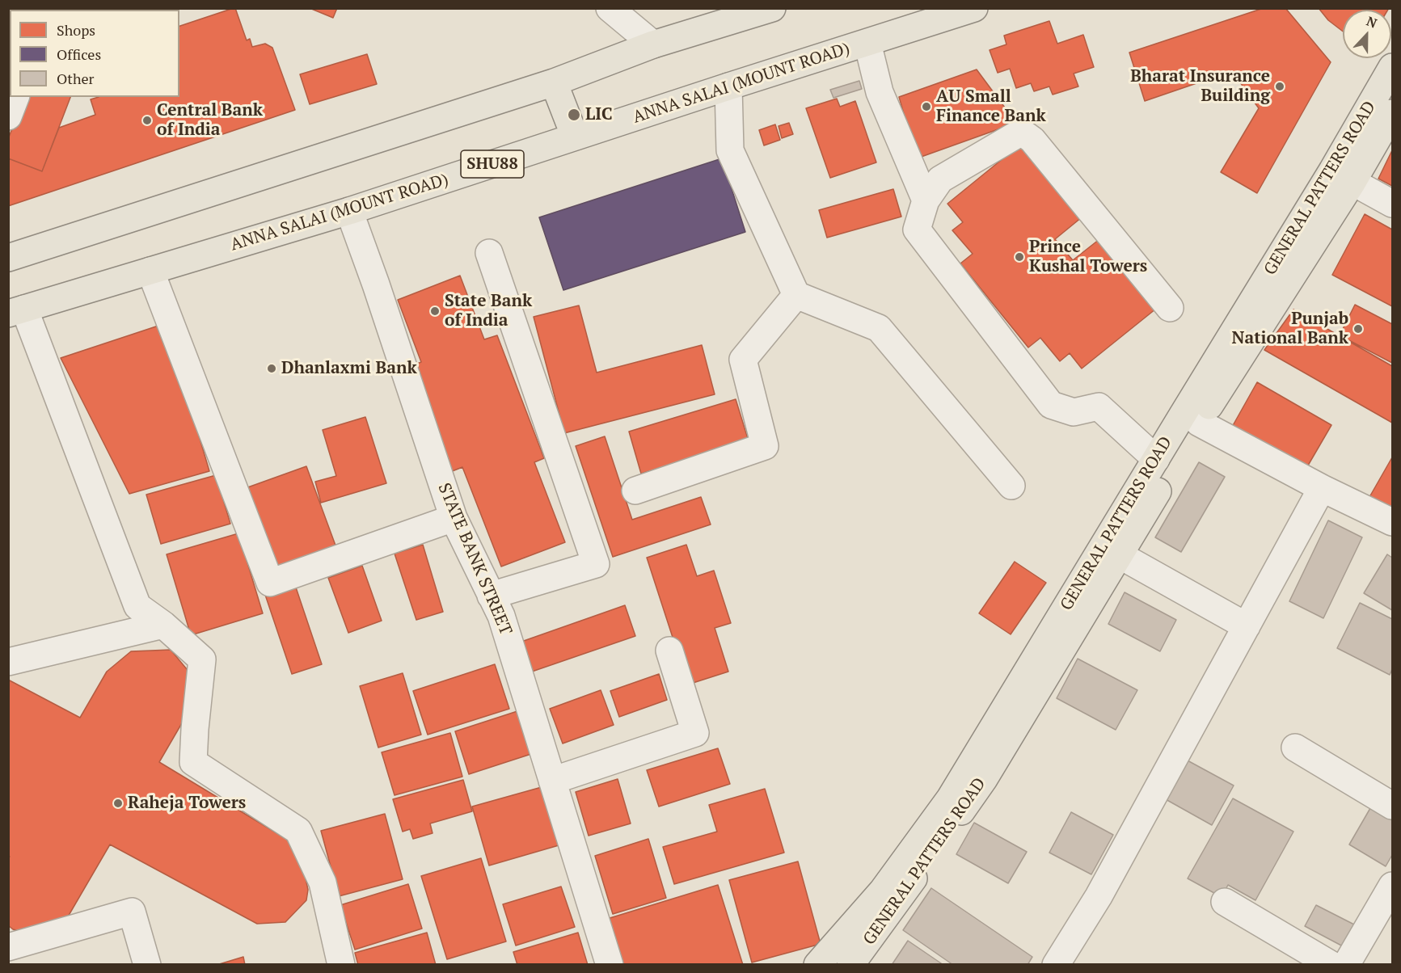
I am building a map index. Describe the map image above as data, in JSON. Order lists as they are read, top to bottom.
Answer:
{
  "streets": {
    "main road": ["ANNA SALAI (MOUNT ROAD)", "SHU88", "GENERAL PATTERS ROAD"],
    "street": ["STATE BANK STREET"]
  },
  "crossings": [
    ["ANNA SALAI (MOUNT ROAD)", "STATE BANK STREET"]
  ],
  "places": [
    "Bharat Insurance Building",
    "AU Small Finance Bank",
    "LIC",
    "Central Bank of India",
    "Prince Kushal Towers",
    "State Bank of India",
    "Punjab National Bank",
    "Dhanlaxmi Bank",
    "Raheja Towers"
  ],
  "legend": ["Shops", "Offices", "Other"],
  "north": "top"
}
